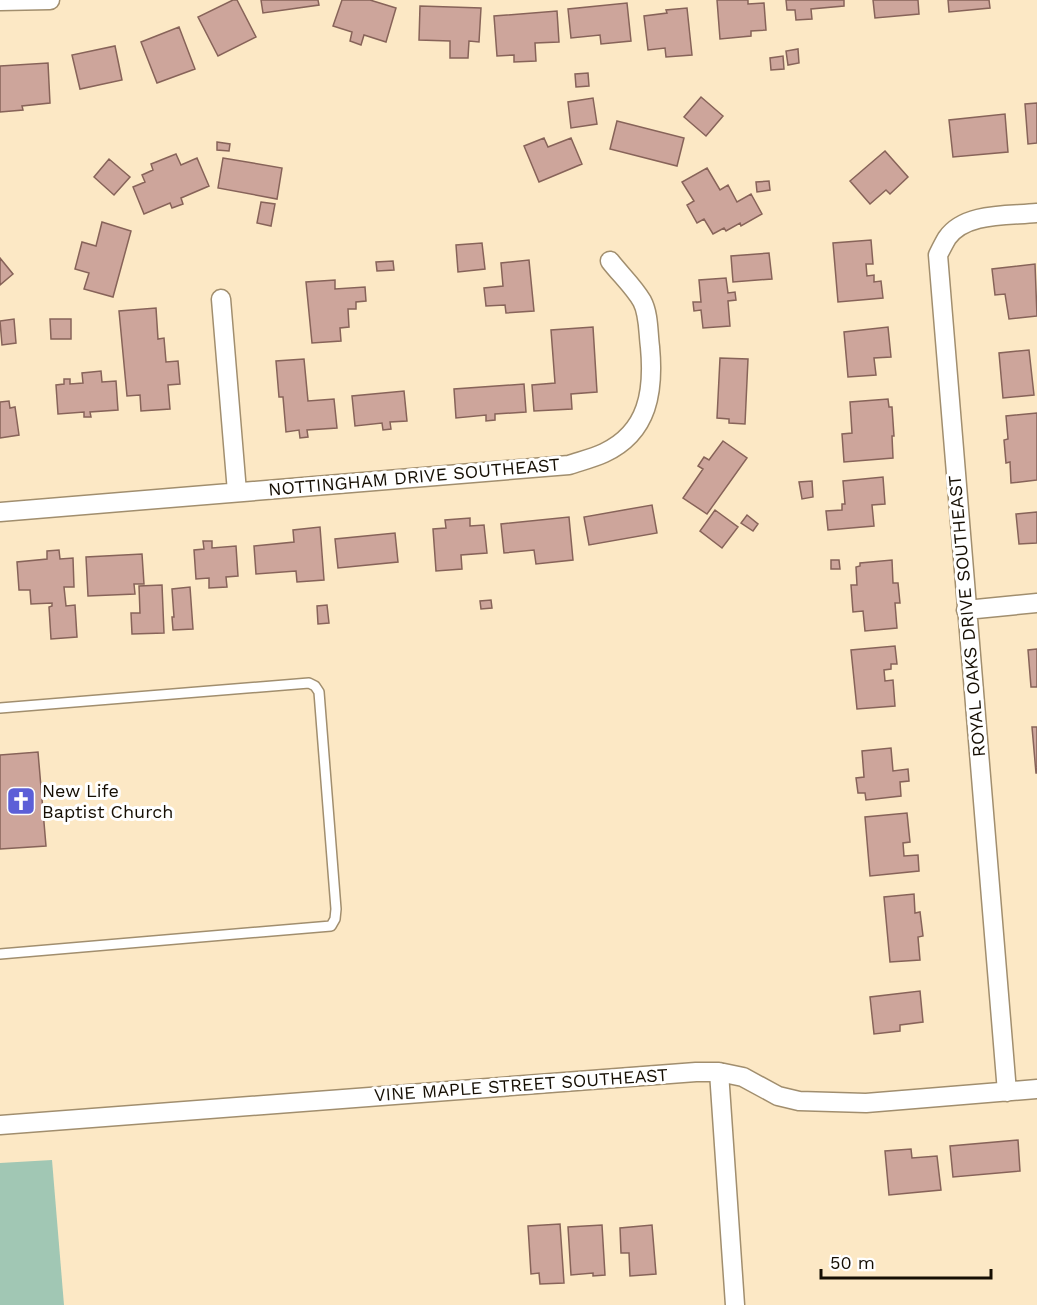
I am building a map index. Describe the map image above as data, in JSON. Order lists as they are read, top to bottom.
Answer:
{
  "streets": {
    "street": ["NOTTINGHAM DRIVE SOUTHEAST", "ROYAL OAKS DRIVE SOUTHEAST", "VINE MAPLE STREET SOUTHEAST"]
  },
  "crossings": [
    ["ROYAL OAKS DRIVE SOUTHEAST", "VINE MAPLE STREET SOUTHEAST"]
  ],
  "places": {
    "church": ["New Life Baptist Church"]
  },
  "scale_bar": "50 m"
}
